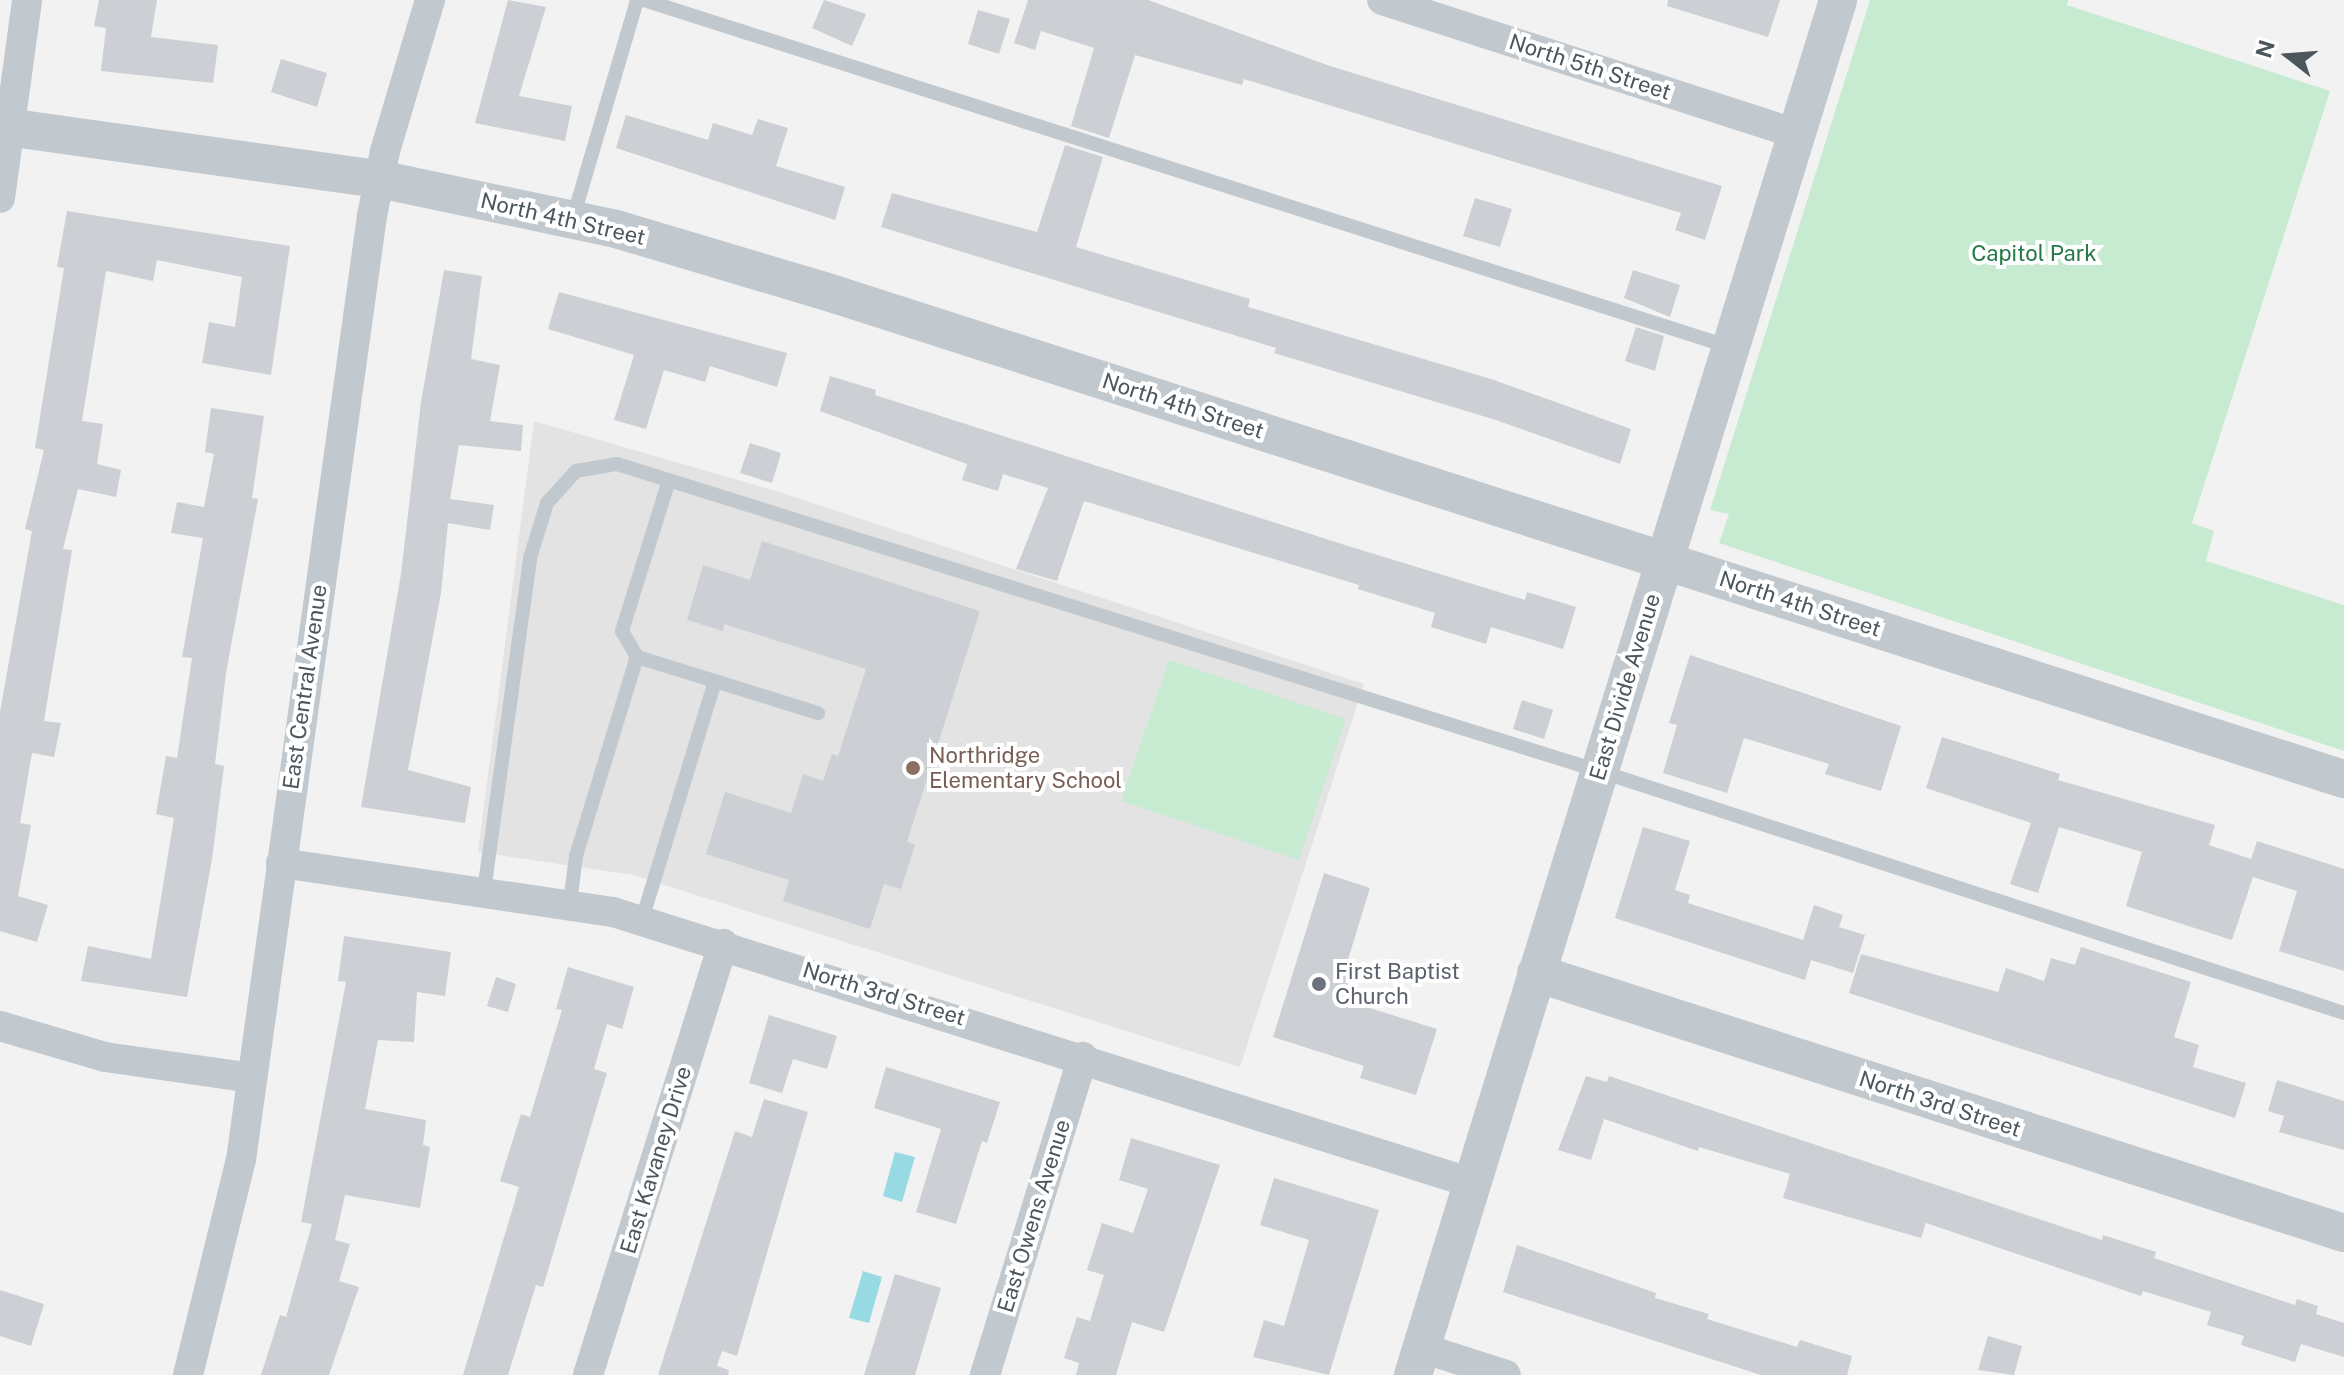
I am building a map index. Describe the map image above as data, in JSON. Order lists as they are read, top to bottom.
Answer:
{
  "streets": {
    "street": [
      "North 5th Street",
      "North 4th Street",
      "East Central Avenue",
      "East Divide Avenue",
      "North 3rd Street",
      "East Kavaney Drive",
      "East Owens Avenue"
    ]
  },
  "crossings": [
    ["North 5th Street", "East Divide Avenue"],
    ["North 4th Street", "East Central Avenue"],
    ["North 4th Street", "East Divide Avenue"],
    ["East Central Avenue", "North 3rd Street"],
    ["East Divide Avenue", "North 3rd Street"],
    ["North 3rd Street", "East Kavaney Drive"],
    ["North 3rd Street", "East Owens Avenue"]
  ],
  "parks": ["Capitol Park"],
  "places": ["Northridge Elementary School", "First Baptist Church"],
  "north": "left"
}
